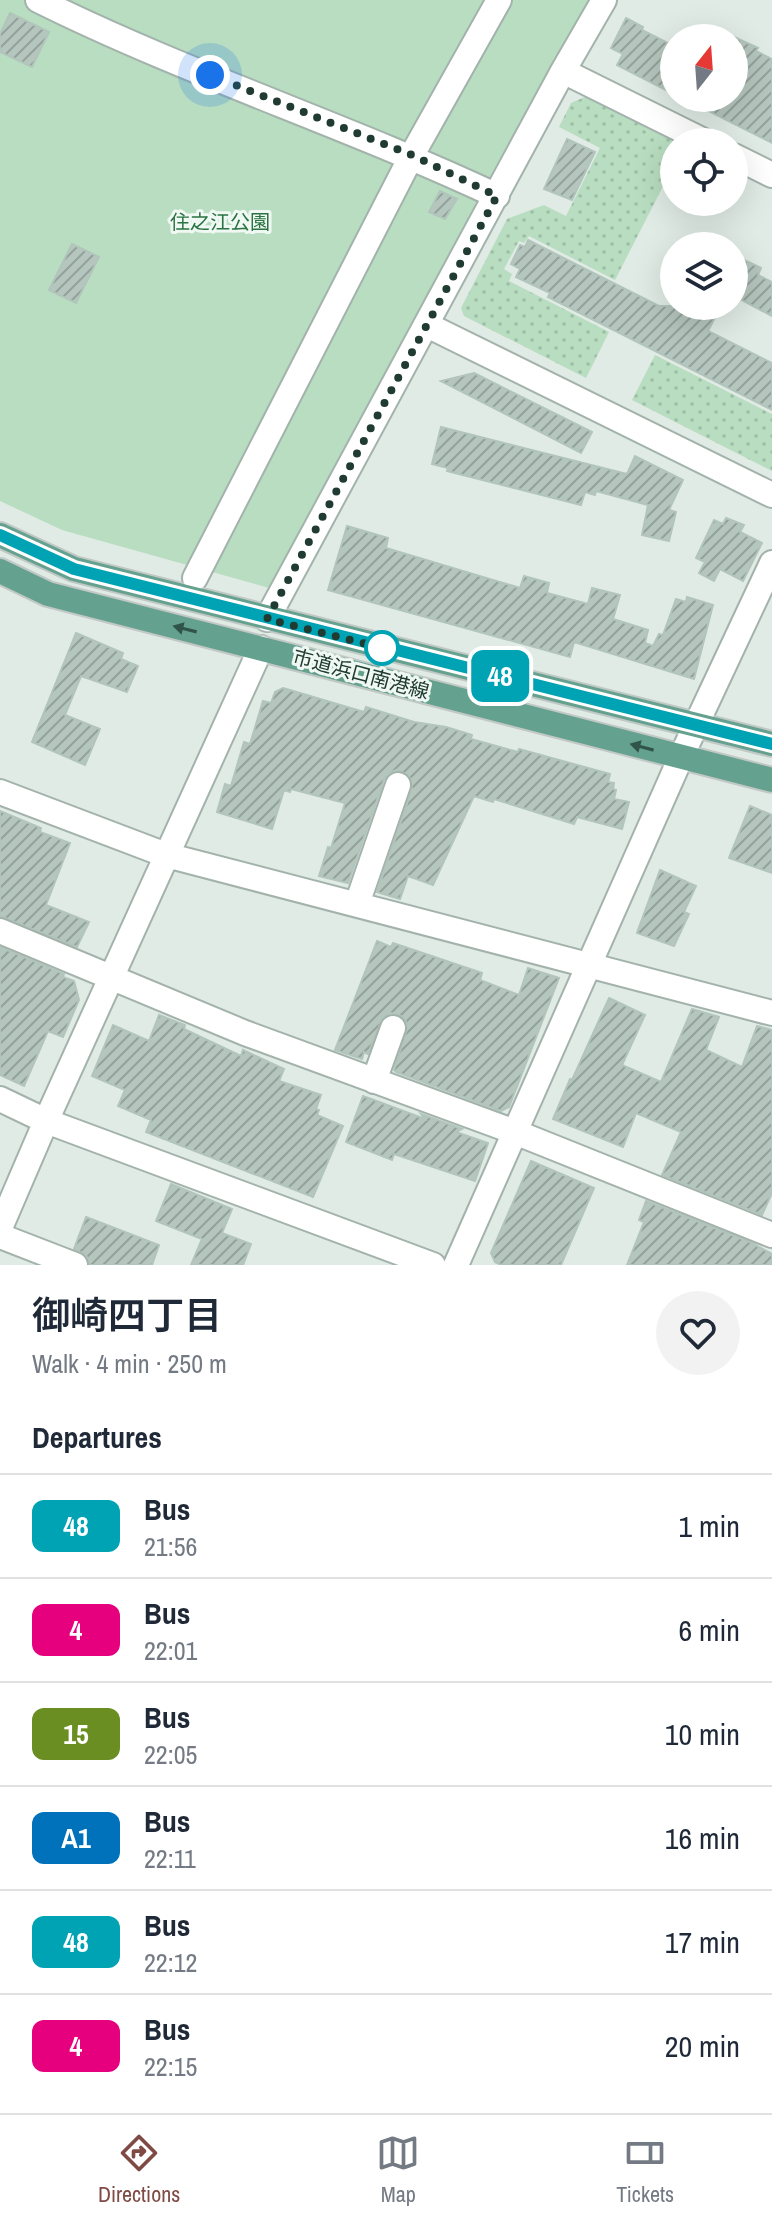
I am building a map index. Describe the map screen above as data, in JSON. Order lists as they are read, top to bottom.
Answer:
{
  "streets": {
    "main road": ["市道浜口南港線"]
  },
  "parks": ["住之江公園"],
  "lines": ["bus line 48"],
  "north": "top",
  "page": {
    "on_map": "48",
    "heading": [
      ["御崎四丁目", "Walk · 4 min · 250 m"],
      "Departures"
    ],
    "list": [
      {
        "mark": "48",
        "name": "Bus",
        "note": "21:56",
        "value": "1 min"
      },
      {
        "mark": "4",
        "name": "Bus",
        "note": "22:01",
        "value": "6 min"
      },
      {
        "mark": "15",
        "name": "Bus",
        "note": "22:05",
        "value": "10 min"
      },
      {
        "mark": "A1",
        "name": "Bus",
        "note": "22:11",
        "value": "16 min"
      },
      {
        "mark": "48",
        "name": "Bus",
        "note": "22:12",
        "value": "17 min"
      },
      {
        "mark": "4",
        "name": "Bus",
        "note": "22:15",
        "value": "20 min"
      }
    ],
    "tabs": ["Directions", "Map", "Tickets"]
  }
}
